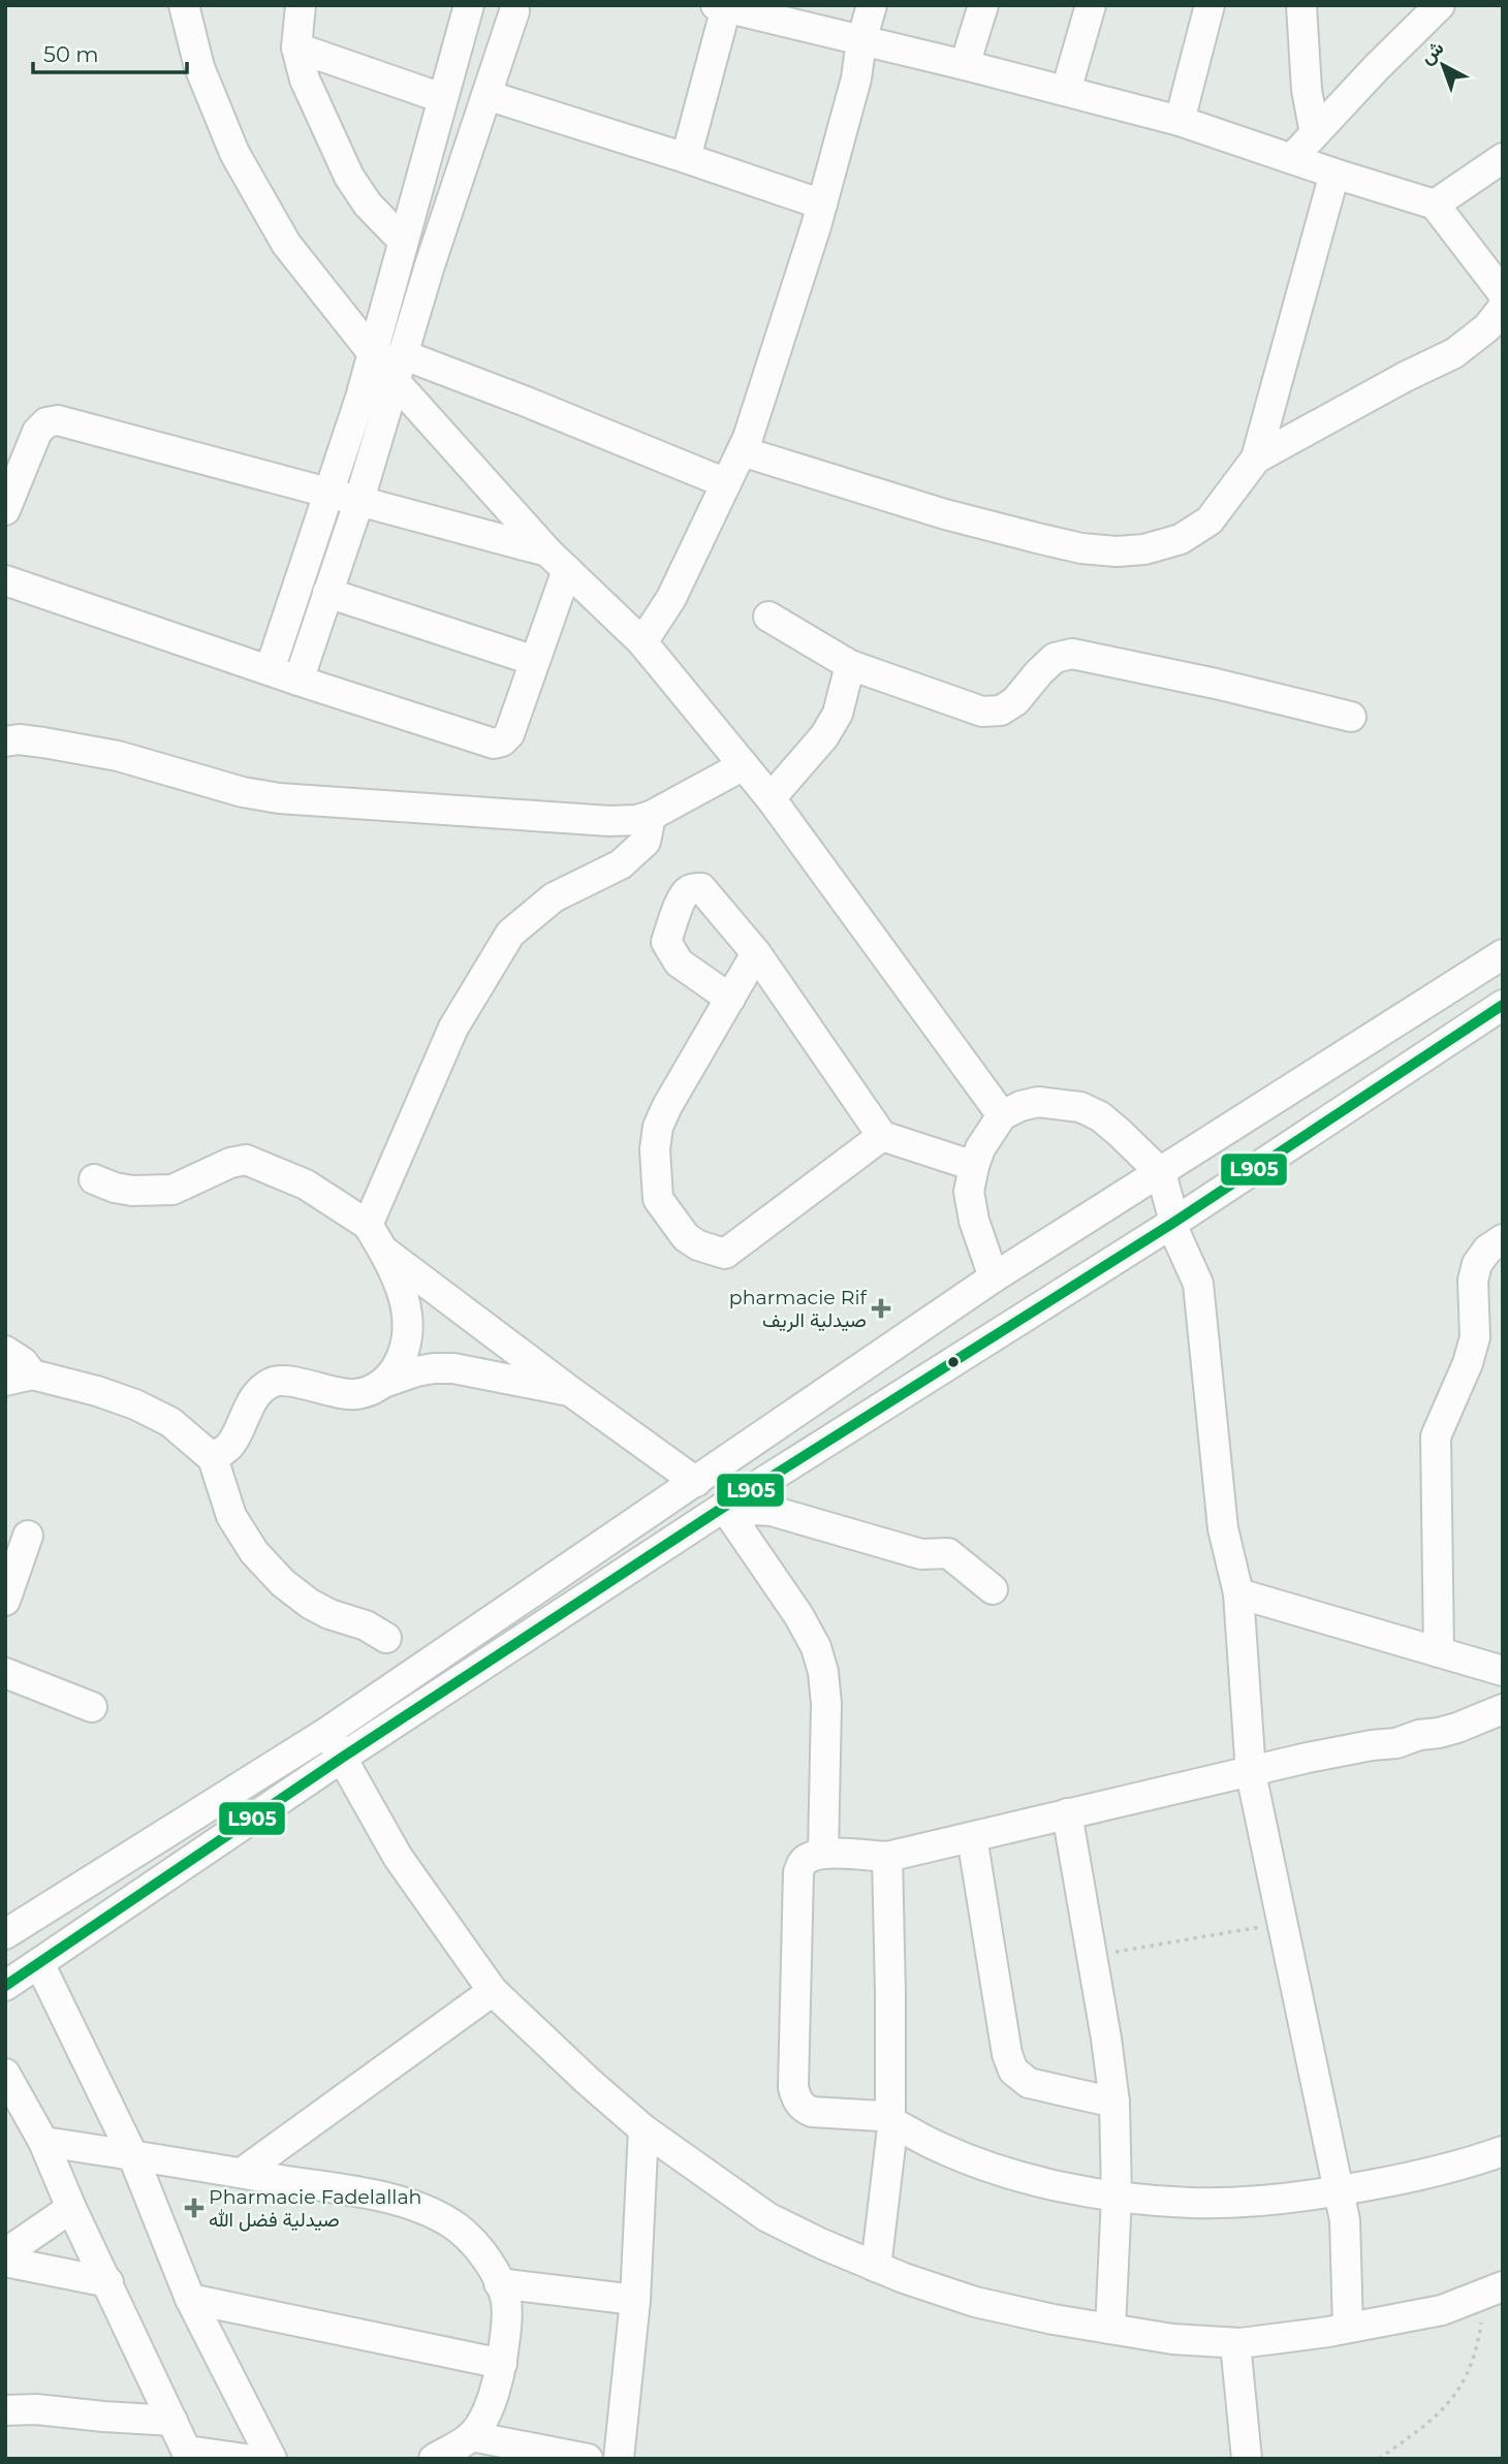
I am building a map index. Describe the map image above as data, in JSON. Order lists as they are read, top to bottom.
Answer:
{
  "places": {
    "health": ["pharmacie Rif صيدلية الريف", "Pharmacie Fadelallah صيدلية فضل الله"]
  },
  "lines": ["transit line L905"],
  "scale_bar": "50 m",
  "north": "top left"
}
